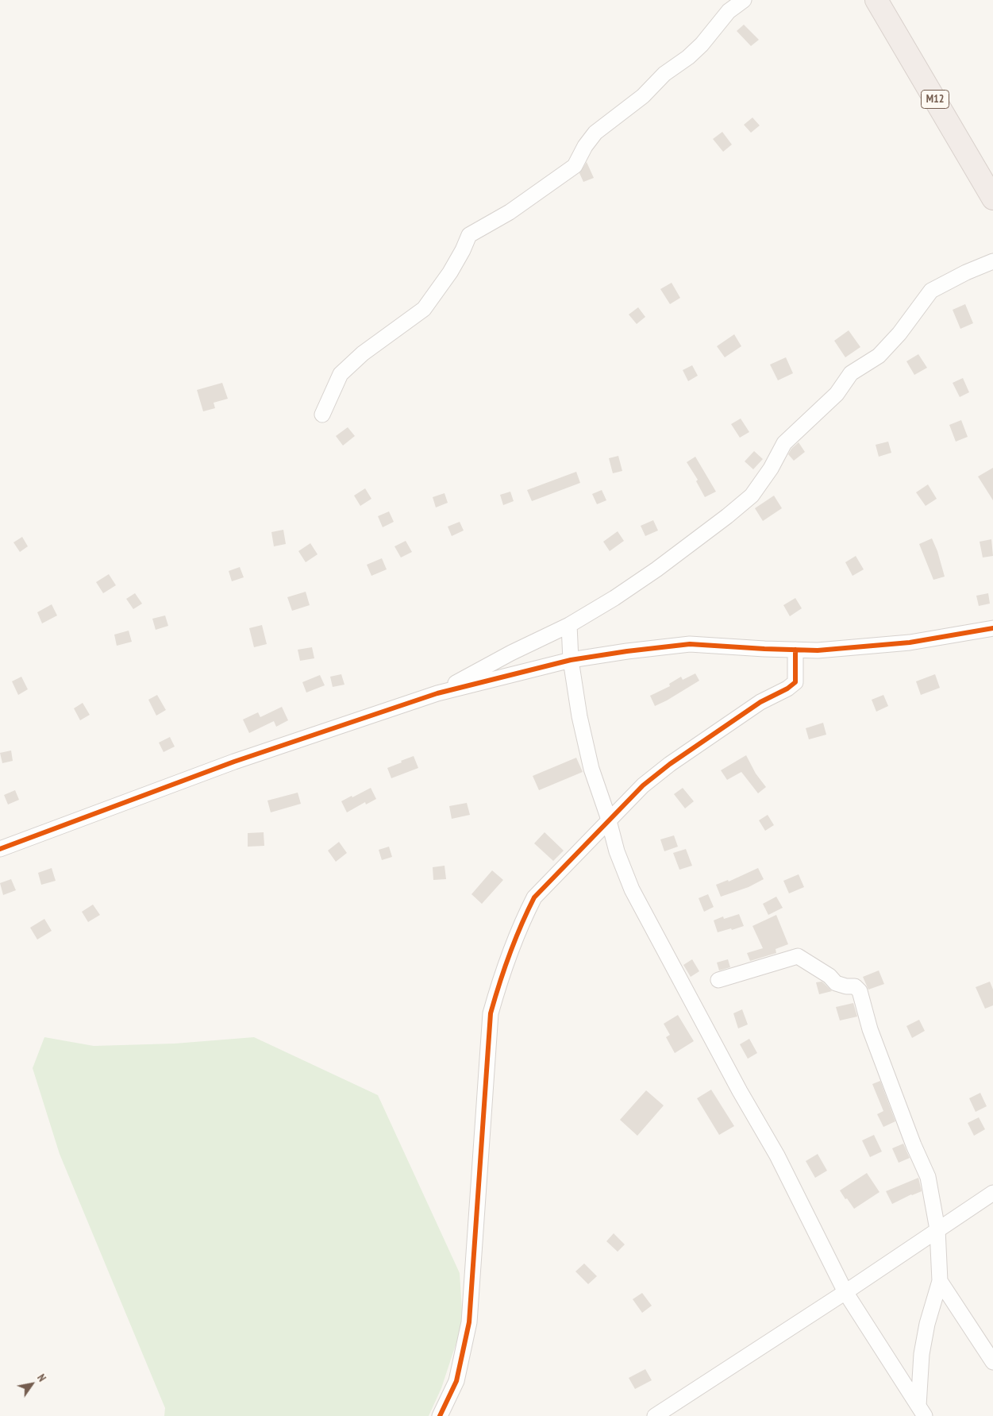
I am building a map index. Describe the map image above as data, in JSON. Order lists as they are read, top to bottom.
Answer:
{
  "streets": {
    "highway": ["M12"]
  },
  "north": "top right"
}
